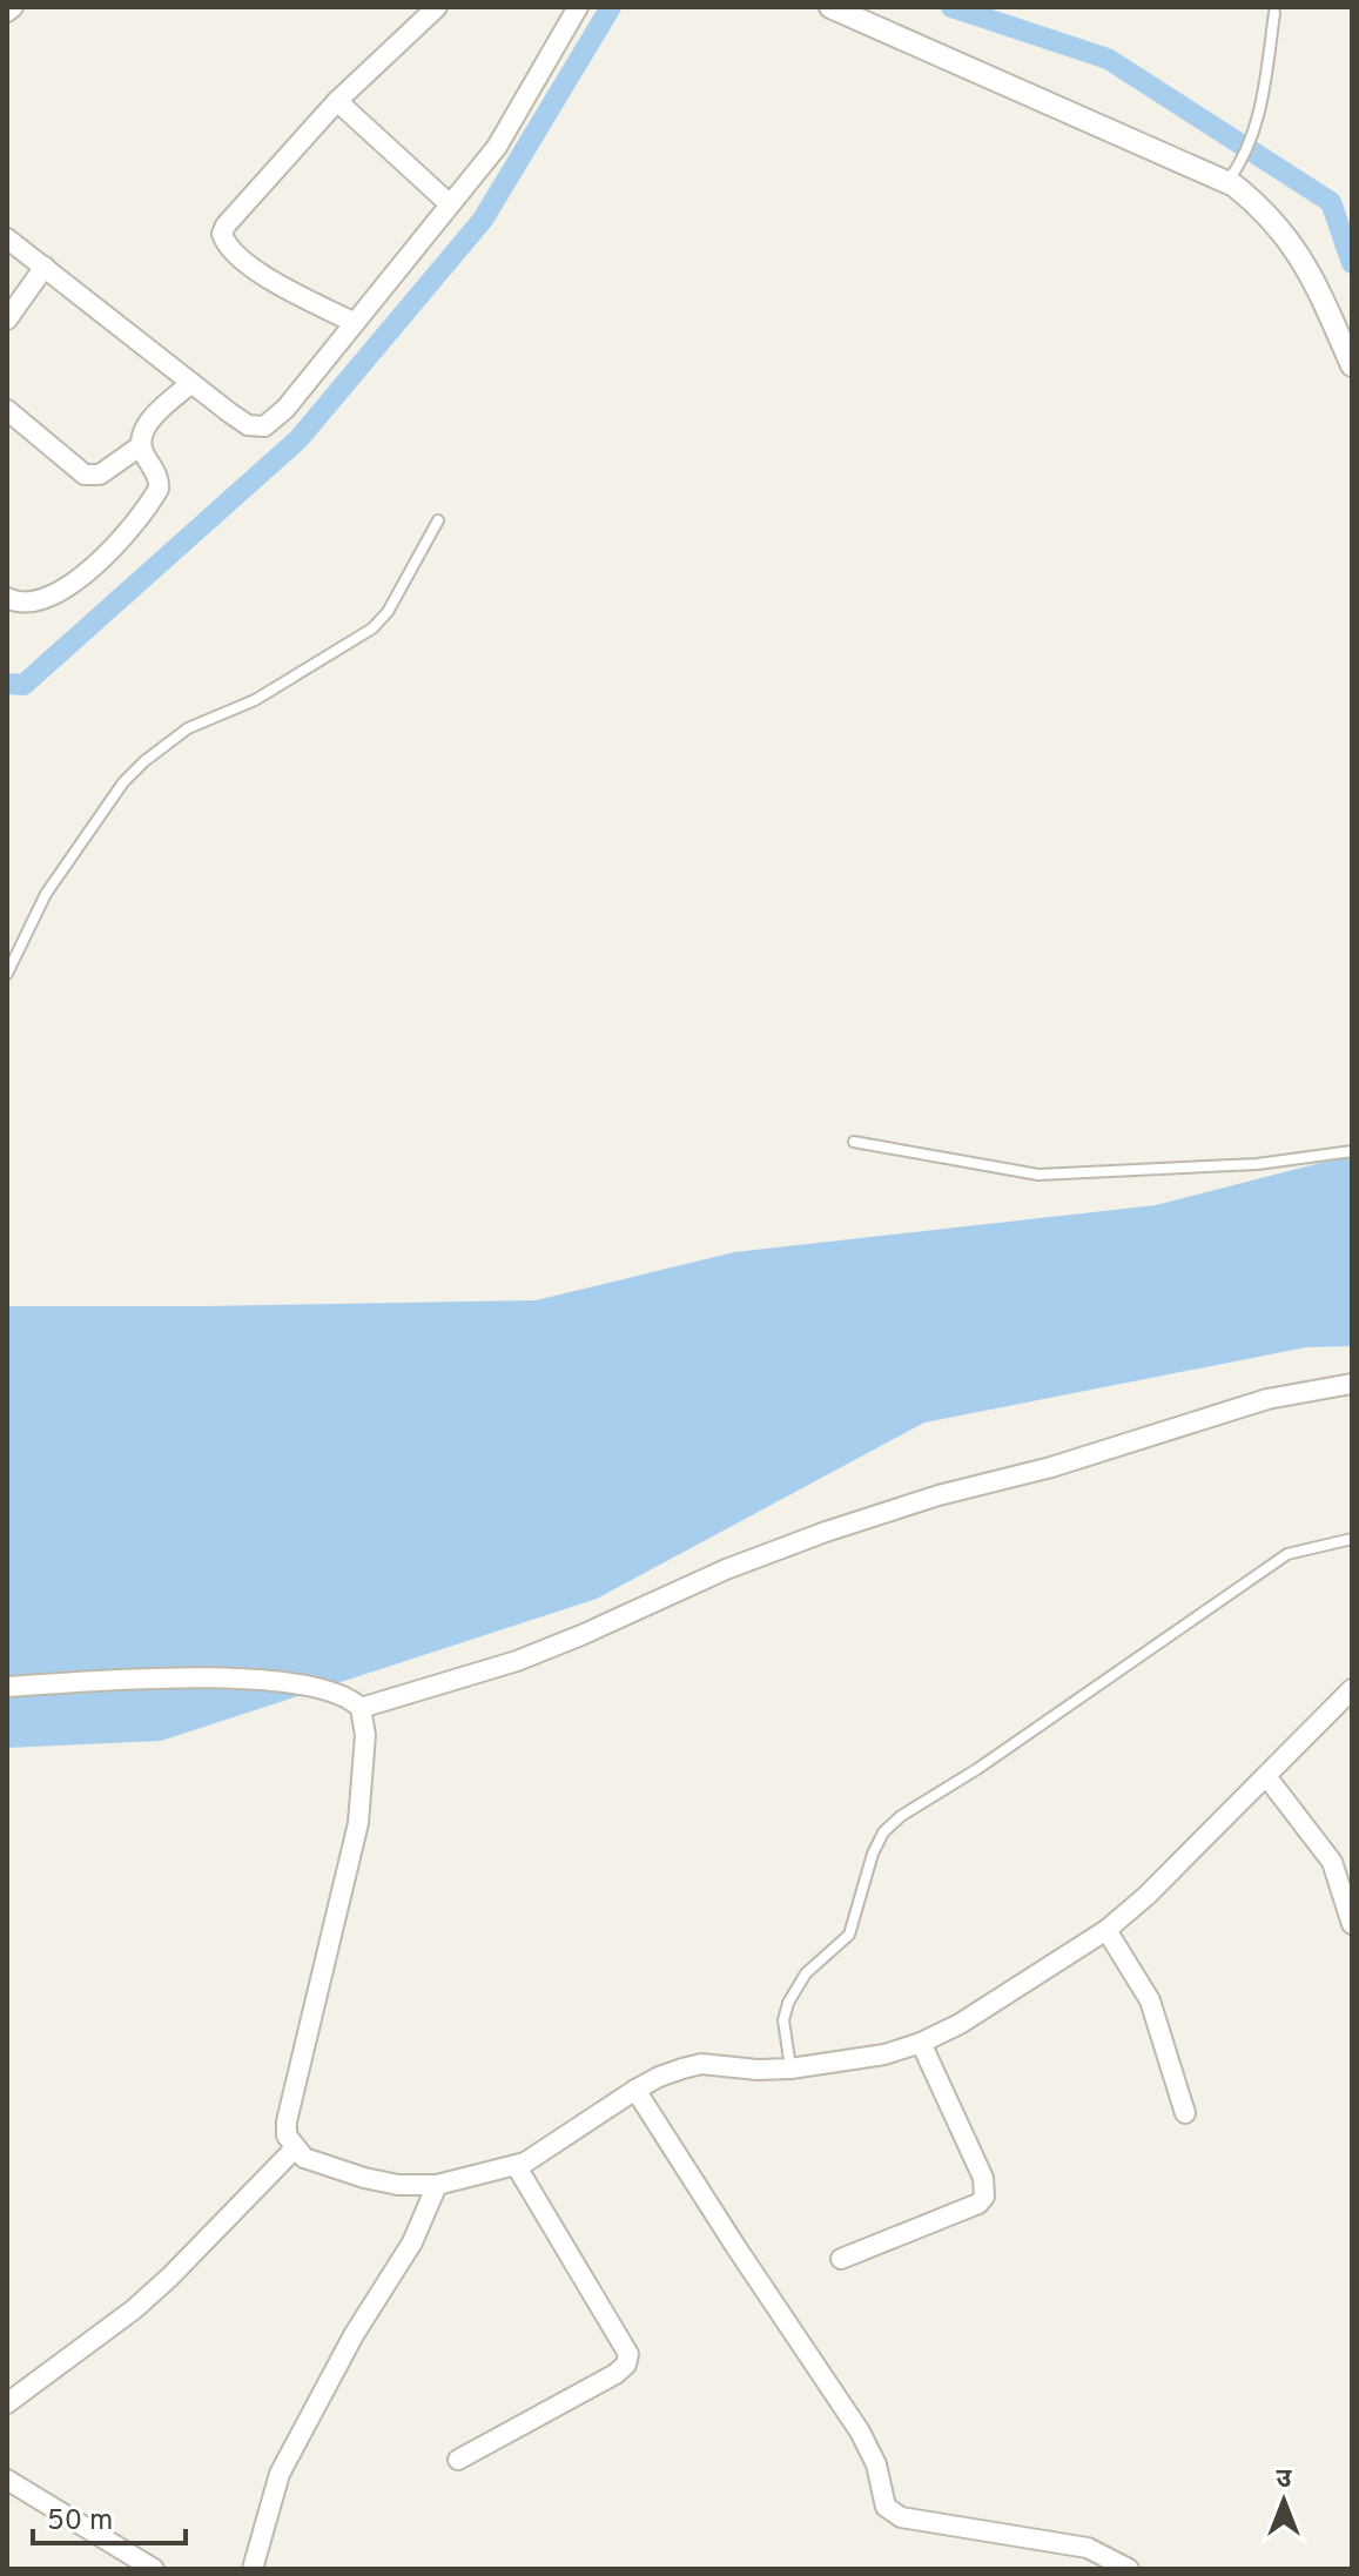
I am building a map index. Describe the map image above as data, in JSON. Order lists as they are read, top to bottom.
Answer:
{
  "scale_bar": "50 m",
  "north": "top"
}
